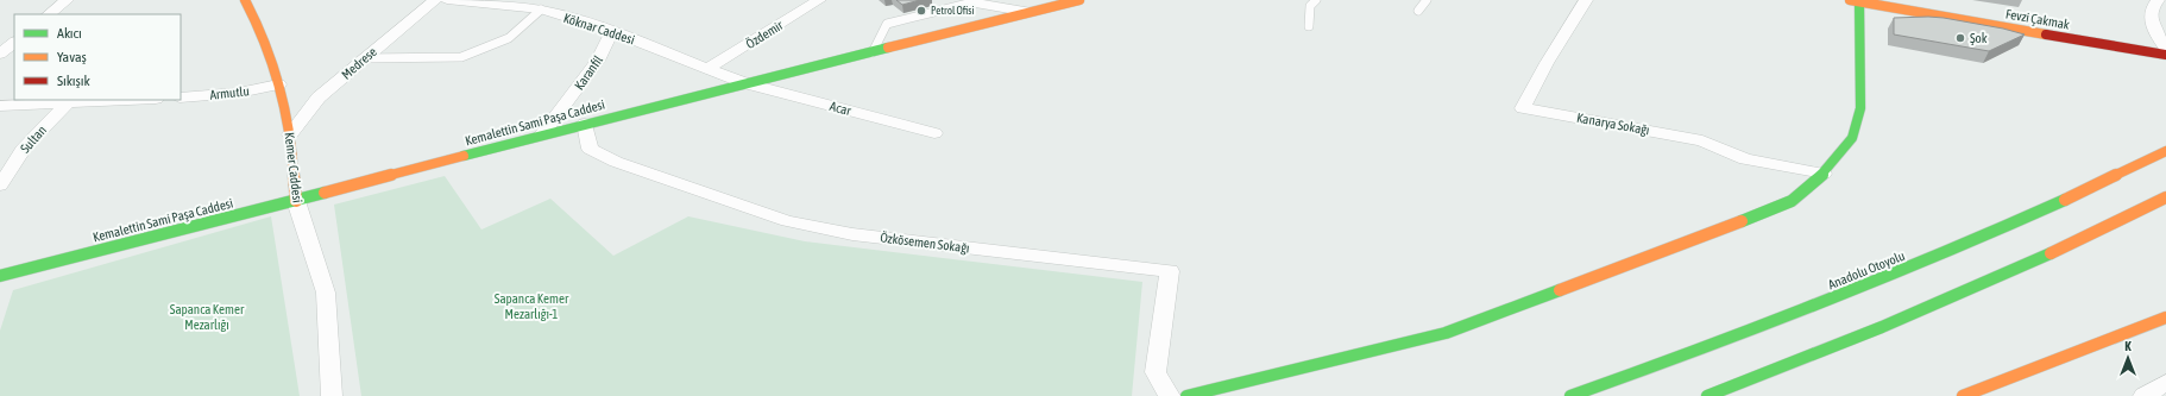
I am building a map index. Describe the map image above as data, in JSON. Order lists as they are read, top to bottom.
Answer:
{
  "streets": {
    "main road": [
      "Fevzi Çakmak",
      "Kemalettin Sami Paşa Caddesi",
      "Kemer Caddesi",
      "Anadolu Otoyolu"
    ],
    "street": [
      "Köknar Caddesi",
      "Özdemir",
      "Medrese",
      "Karanfil",
      "Armutlu",
      "Acar",
      "Kanarya Sokağı",
      "Sultan",
      "Özkösemen Sokağı"
    ]
  },
  "crossings": [
    ["Köknar Caddesi", "Özdemir"],
    ["Köknar Caddesi", "Karanfil"],
    ["Köknar Caddesi", "Acar"],
    ["Köknar Caddesi", "Kemalettin Sami Paşa Caddesi"],
    ["Medrese", "Kemer Caddesi"],
    ["Karanfil", "Kemalettin Sami Paşa Caddesi"],
    ["Armutlu", "Kemer Caddesi"],
    ["Acar", "Kemalettin Sami Paşa Caddesi"],
    ["Kemalettin Sami Paşa Caddesi", "Kemer Caddesi"],
    ["Kemalettin Sami Paşa Caddesi", "Özkösemen Sokağı"]
  ],
  "parks": ["Sapanca Kemer Mezarlığı-1", "Sapanca Kemer Mezarlığı"],
  "places": ["Petrol Ofisi", "Şok"],
  "legend": ["Akıcı", "Yavaş", "Sıkışık"],
  "north": "top"
}
